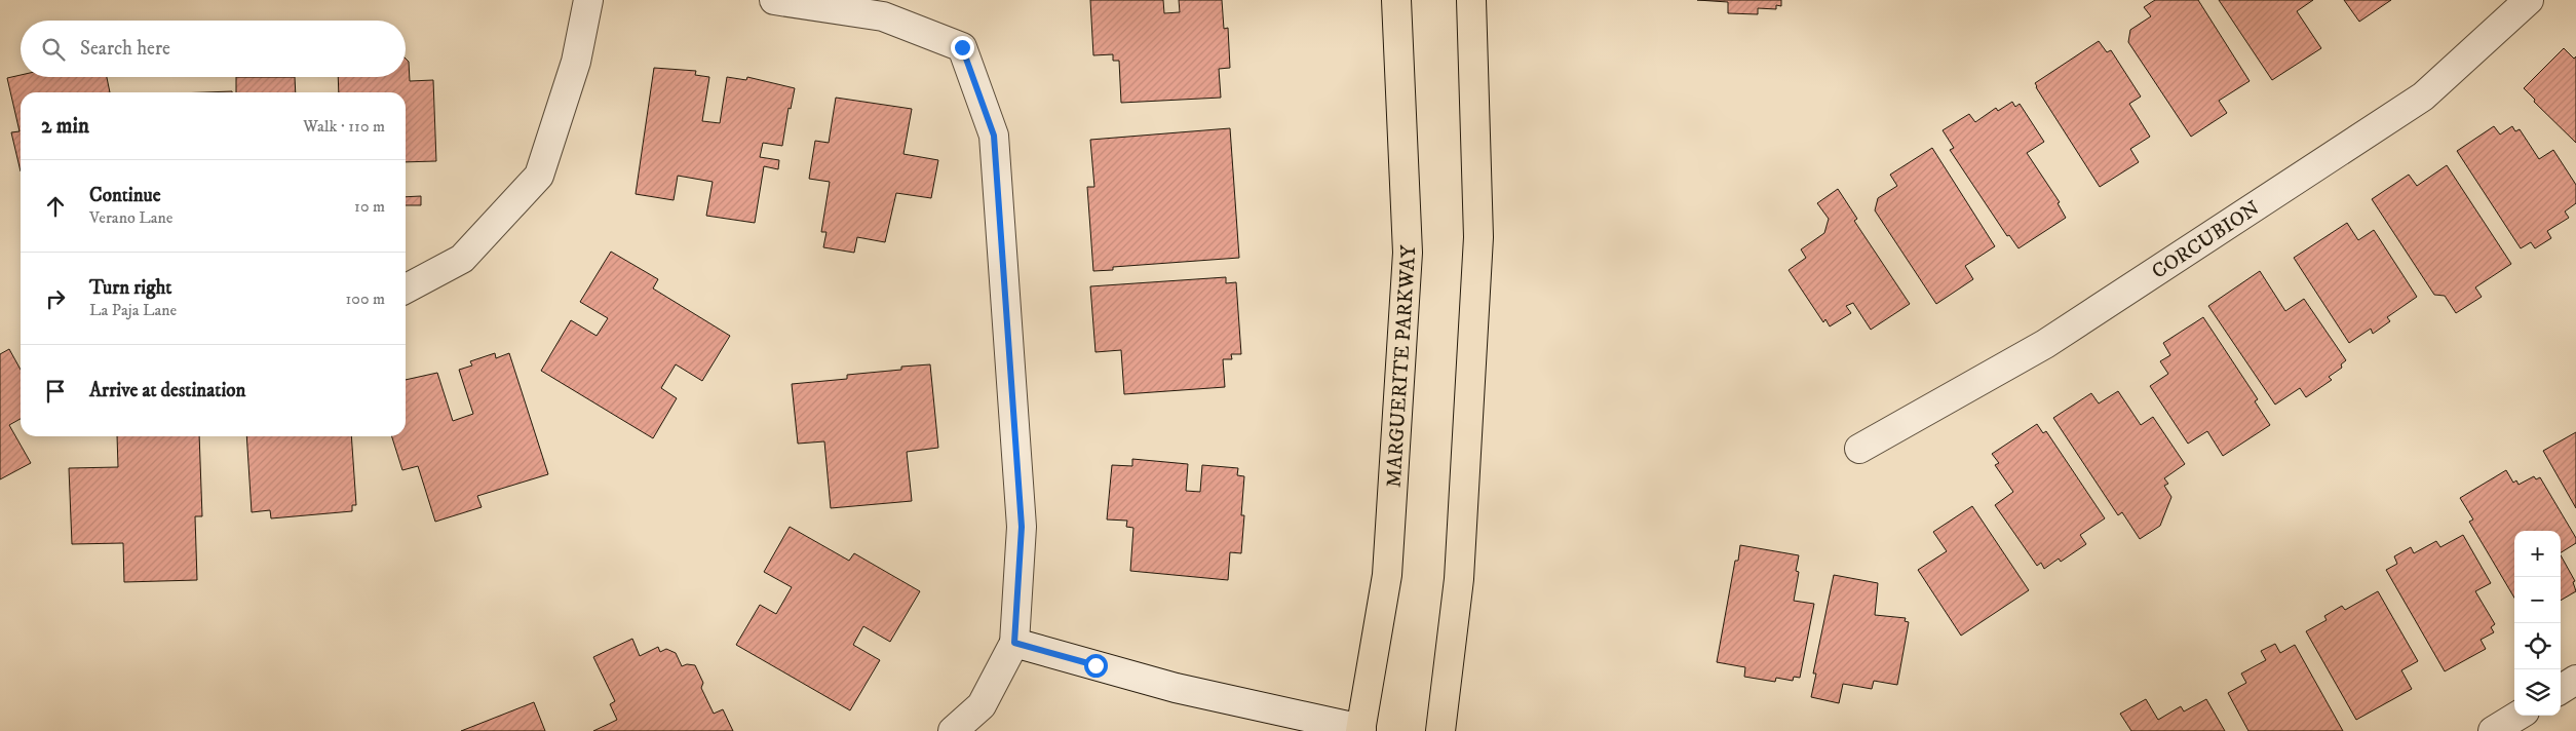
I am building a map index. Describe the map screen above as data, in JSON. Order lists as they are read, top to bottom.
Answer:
{
  "streets": {
    "main road": ["MARGUERITE PARKWAY"],
    "street": ["CORCUBION"]
  },
  "page": {
    "search": "Search here",
    "heading": ["2 min", "Walk · 110 m"],
    "list": [
      ["Continue", "Verano Lane", "10 m"],
      ["Turn right", "La Paja Lane", "100 m"],
      "Arrive at destination"
    ],
    "map_buttons": ["+", "−"]
  }
}
